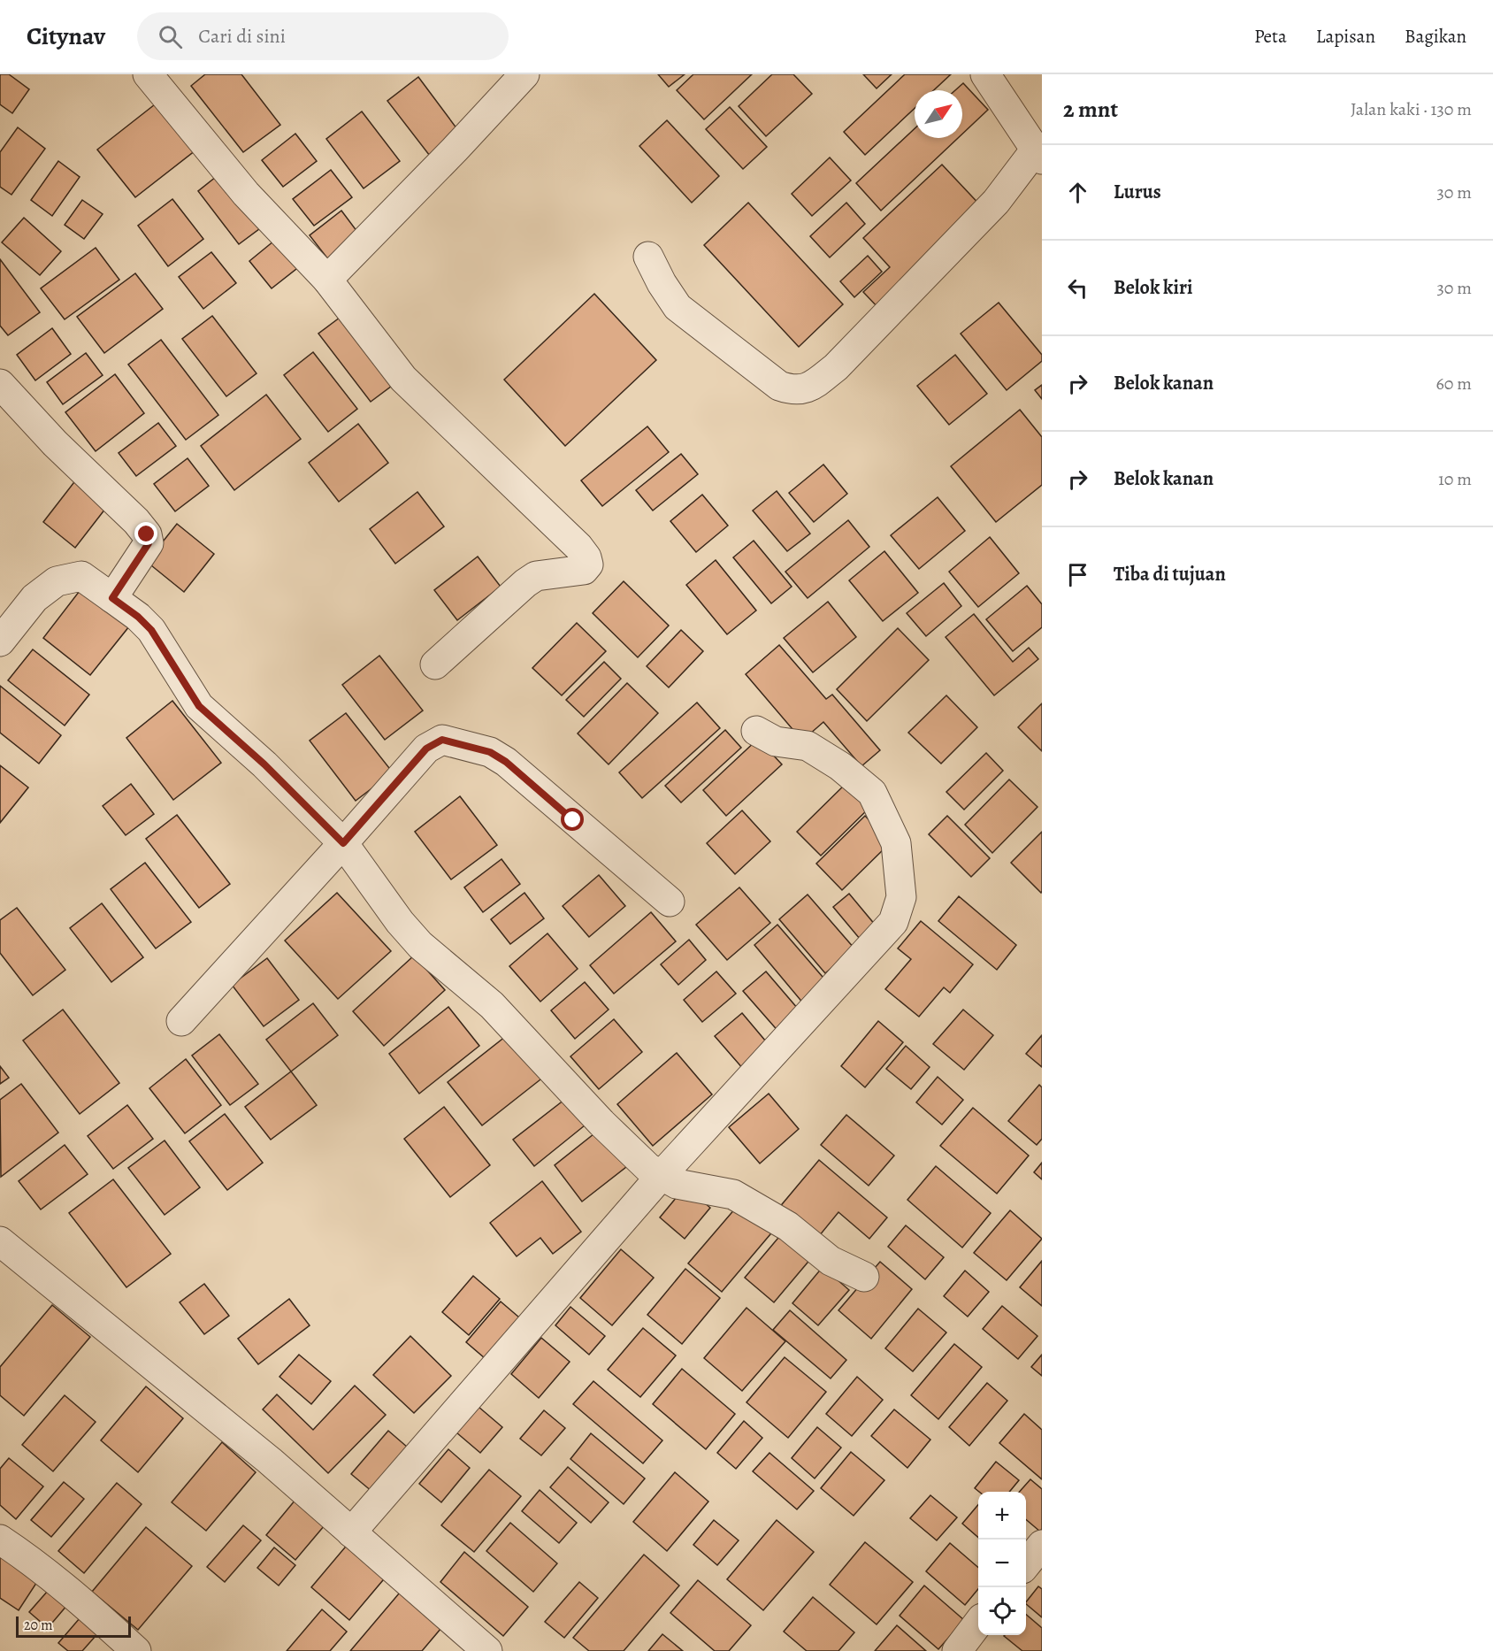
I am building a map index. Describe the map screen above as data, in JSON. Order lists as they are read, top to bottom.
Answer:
{
  "scale_bar": "20 m",
  "north": "top right",
  "page": {
    "header": "Citynav",
    "search": "Cari di sini",
    "nav": ["Peta", "Lapisan", "Bagikan"],
    "heading": ["2 mnt", "Jalan kaki · 130 m"],
    "list": [
      ["Lurus", "30 m"],
      ["Belok kiri", "30 m"],
      ["Belok kanan", "60 m"],
      ["Belok kanan", "10 m"],
      "Tiba di tujuan"
    ],
    "map_buttons": ["+", "−"],
    "scale": "20 m"
  }
}
